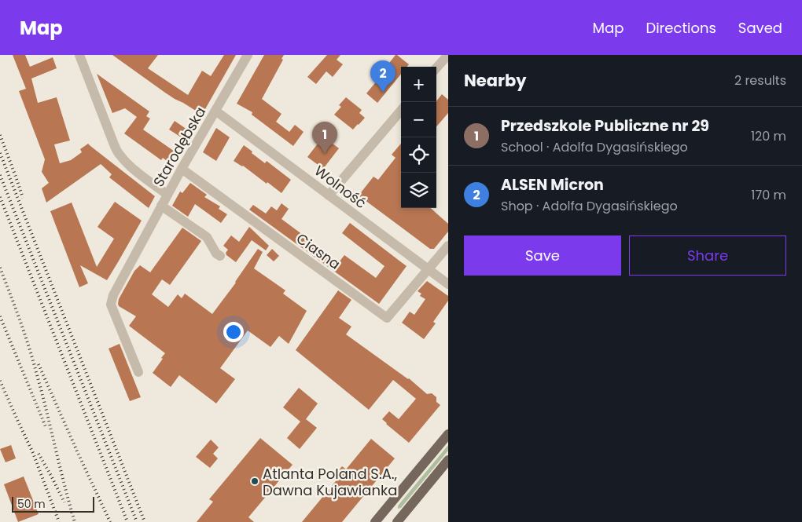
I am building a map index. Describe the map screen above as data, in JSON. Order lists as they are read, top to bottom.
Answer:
{
  "streets": {
    "street": ["Starodębska", "Wolność", "Ciasna"]
  },
  "crossings": [
    ["Starodębska", "Wolność"],
    ["Starodębska", "Ciasna"],
    ["Wolność", "Ciasna"]
  ],
  "places": ["Atlanta Poland S.A., Dawna Kujawianka"],
  "scale_bar": "50 m",
  "page": {
    "header": "Map",
    "nav": ["Map", "Directions", "Saved"],
    "heading": ["Nearby", "2 results"],
    "pins": ["2", "1"],
    "map_buttons": ["+", "−"],
    "list": [
      {
        "mark": "1",
        "name": "Przedszkole Publiczne nr 29",
        "note": "School · Adolfa Dygasińskiego",
        "value": "120 m"
      },
      {
        "mark": "2",
        "name": "ALSEN Micron",
        "note": "Shop · Adolfa Dygasińskiego",
        "value": "170 m"
      }
    ],
    "buttons": ["Save", "Share"],
    "scale": "50 m"
  }
}
